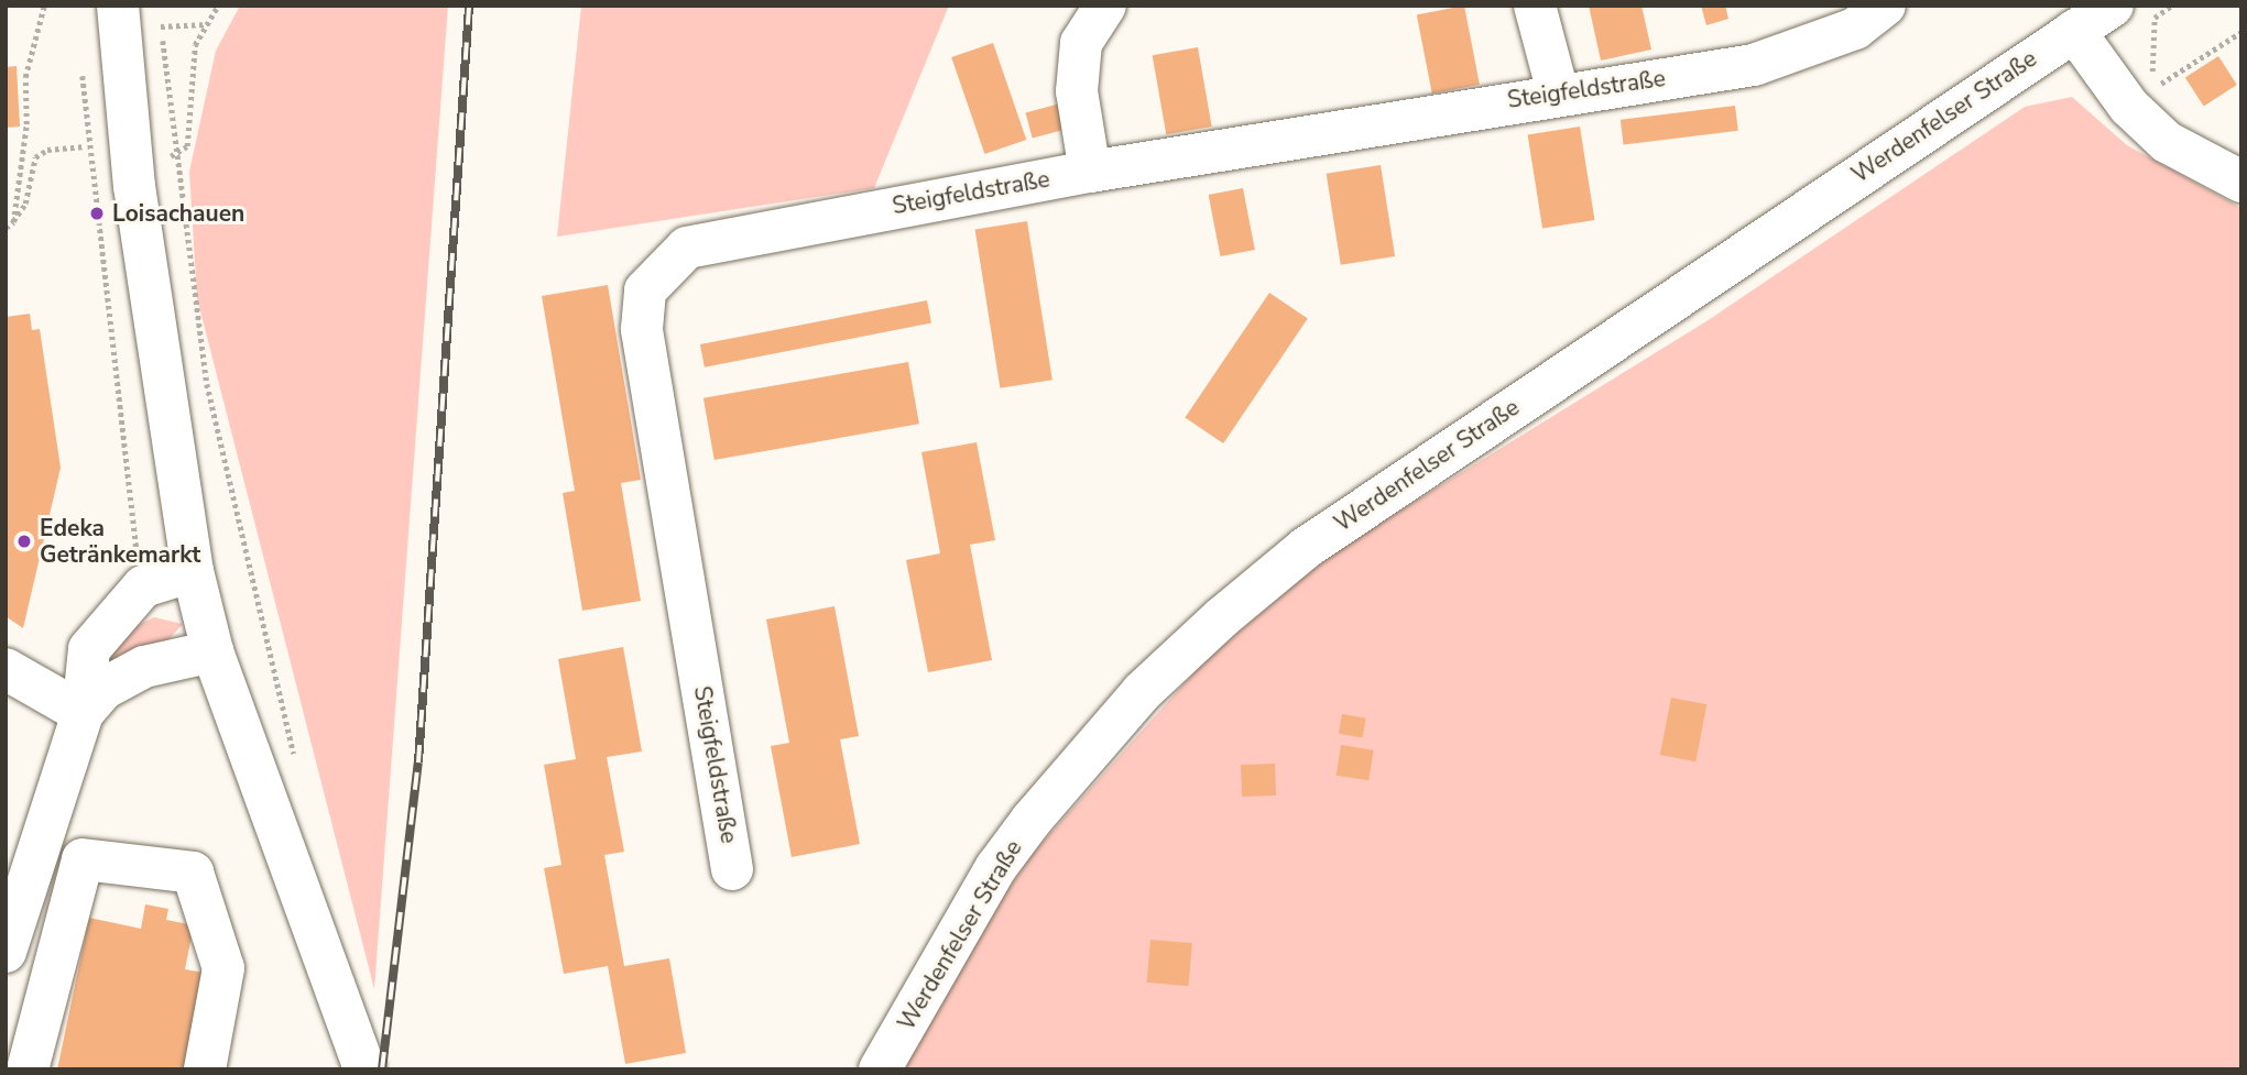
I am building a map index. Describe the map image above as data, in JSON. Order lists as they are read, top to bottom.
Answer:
{
  "streets": {
    "street": ["Steigfeldstraße", "Werdenfelser Straße"]
  },
  "places": ["Loisachauen", "Edeka Getränkemarkt"]
}
